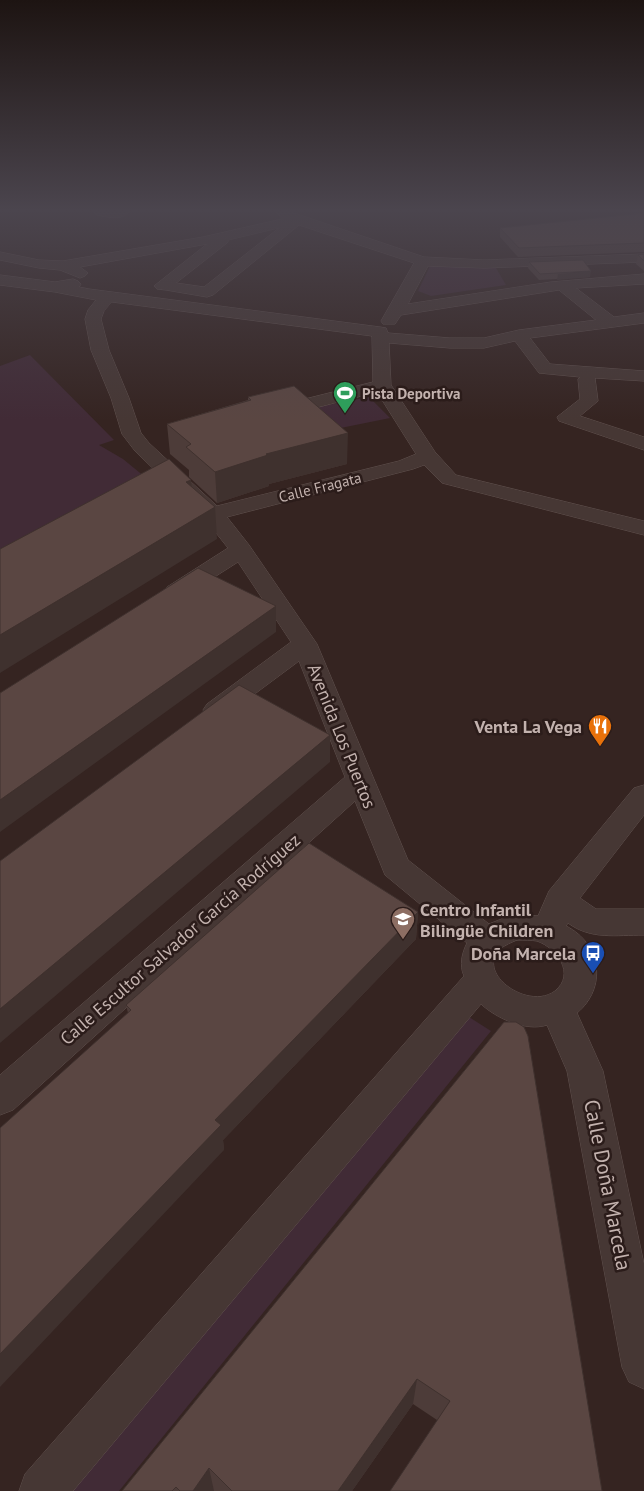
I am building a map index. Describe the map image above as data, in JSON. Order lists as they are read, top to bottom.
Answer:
{
  "streets": {
    "street": [
      "Calle Fragata",
      "Avenida Los Puertos",
      "Calle Escultor Salvador García Rodríguez",
      "Calle Doña Marcela"
    ]
  },
  "crossings": [
    ["Calle Fragata", "Avenida Los Puertos"],
    ["Avenida Los Puertos", "Calle Escultor Salvador García Rodríguez"],
    ["Avenida Los Puertos", "Calle Doña Marcela"]
  ],
  "places": {
    "sports": ["Pista Deportiva"],
    "restaurant": ["Venta La Vega"],
    "school or university": ["Centro Infantil Bilingüe Children"],
    "bus stop": ["Doña Marcela"]
  }
}
